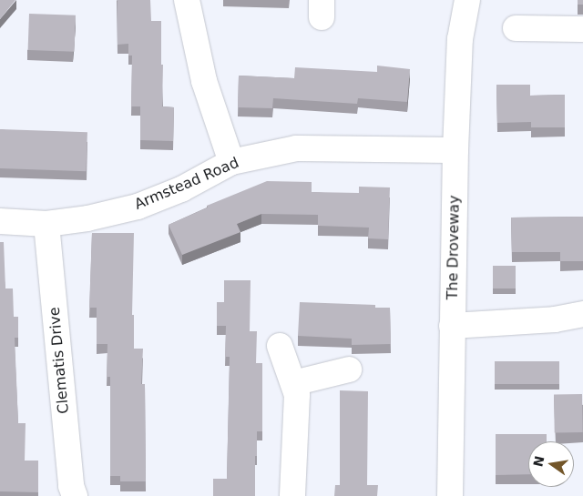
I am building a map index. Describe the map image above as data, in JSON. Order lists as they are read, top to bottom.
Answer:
{
  "streets": {
    "street": ["Armstead Road", "The Droveway", "Clematis Drive"]
  },
  "crossings": [
    ["Armstead Road", "The Droveway"],
    ["Armstead Road", "Clematis Drive"]
  ],
  "north": "left"
}
